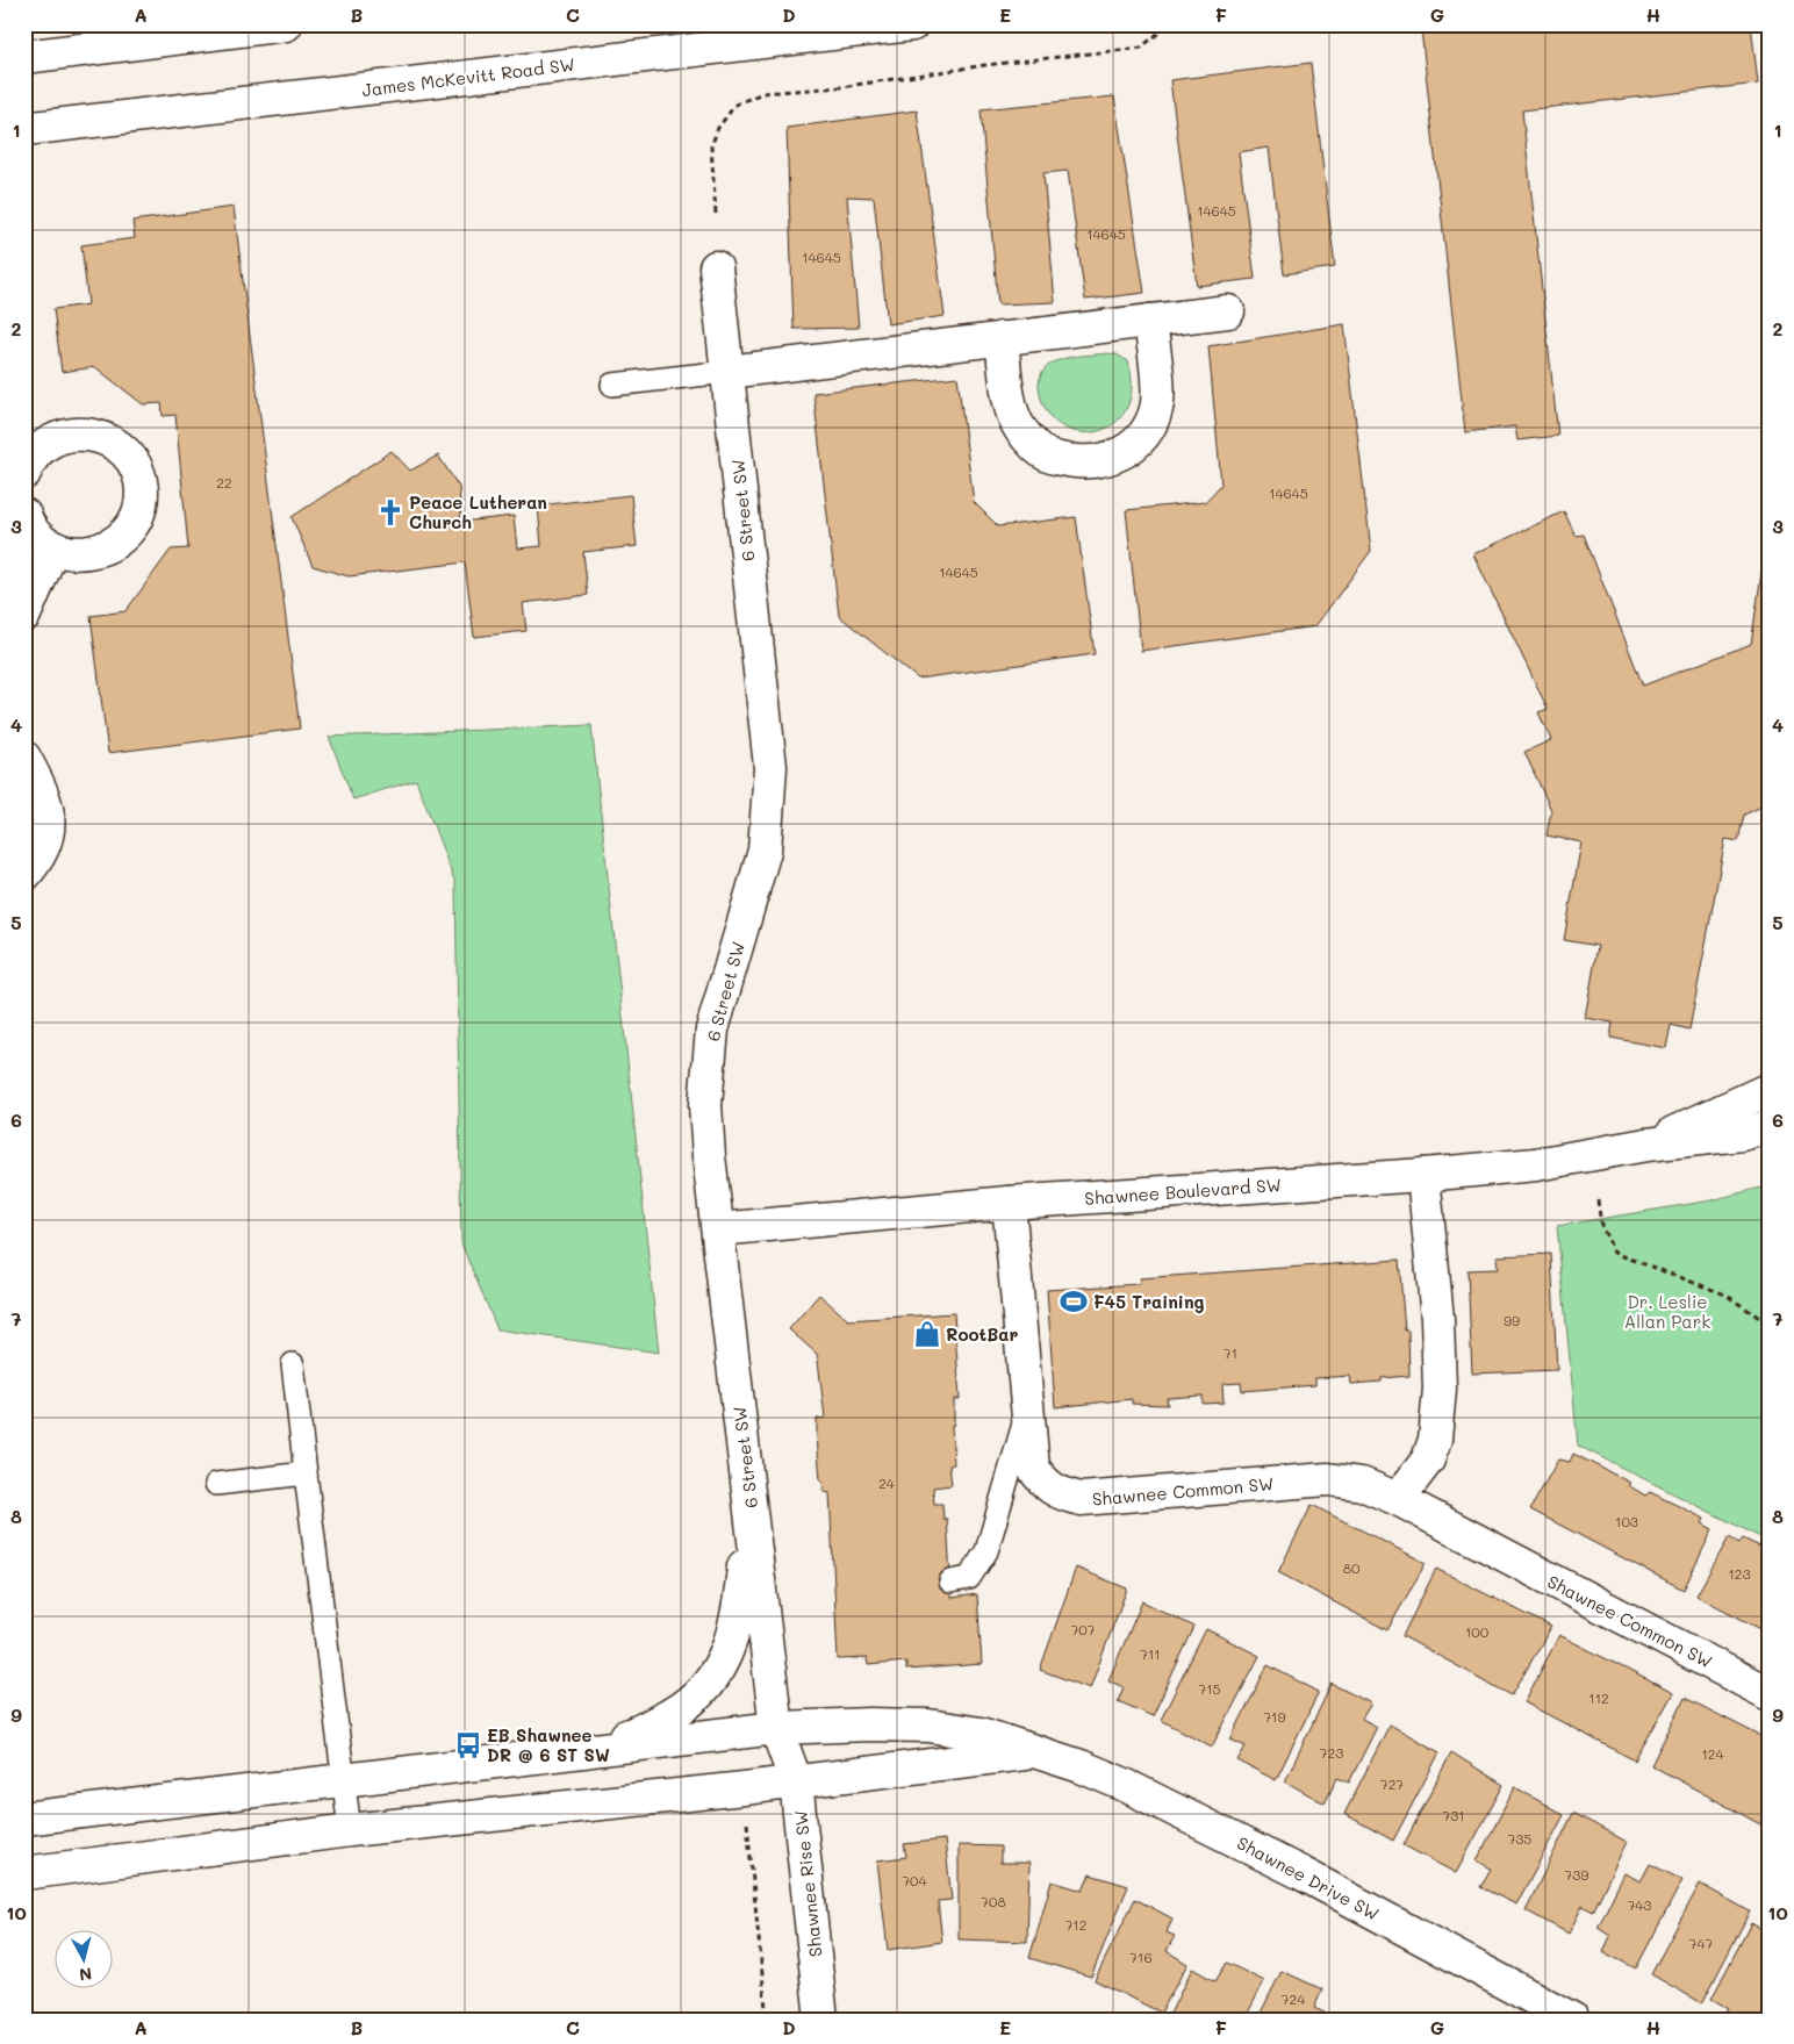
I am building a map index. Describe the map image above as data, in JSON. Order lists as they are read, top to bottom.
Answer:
{
  "streets": {
    "street": [
      "James McKevitt Road SW",
      "6 Street SW",
      "Shawnee Boulevard SW",
      "Shawnee Common SW",
      "Shawnee Drive SW",
      "Shawnee Rise SW"
    ]
  },
  "crossings": [
    ["6 Street SW", "Shawnee Boulevard SW"],
    ["6 Street SW", "Shawnee Drive SW"],
    ["6 Street SW", "Shawnee Rise SW"],
    ["Shawnee Boulevard SW", "Shawnee Common SW"],
    ["Shawnee Drive SW", "Shawnee Rise SW"]
  ],
  "parks": ["Dr. Leslie Allan Park"],
  "places": {
    "church": ["Peace Lutheran Church"],
    "sports": ["F45 Training"],
    "shop": ["RootBar"],
    "bus stop": ["EB Shawnee DR @ 6 ST SW"]
  },
  "house_numbers": [
    "14645",
    "14645",
    "14645",
    "22",
    "14645",
    "14645",
    "99",
    "71",
    "24",
    "103",
    "80",
    "123",
    "707",
    "100",
    "711",
    "715",
    "112",
    "719",
    "723",
    "124",
    "727",
    "731",
    "735",
    "739",
    "704",
    "708",
    "743",
    "712",
    "747",
    "716",
    "724"
  ],
  "north": "bottom",
  "grid": {
    "columns": [
      "A",
      "B",
      "C",
      "D",
      "E",
      "F",
      "G",
      "H"
    ],
    "rows": [
      "1",
      "2",
      "3",
      "4",
      "5",
      "6",
      "7",
      "8",
      "9",
      "10"
    ]
  }
}
